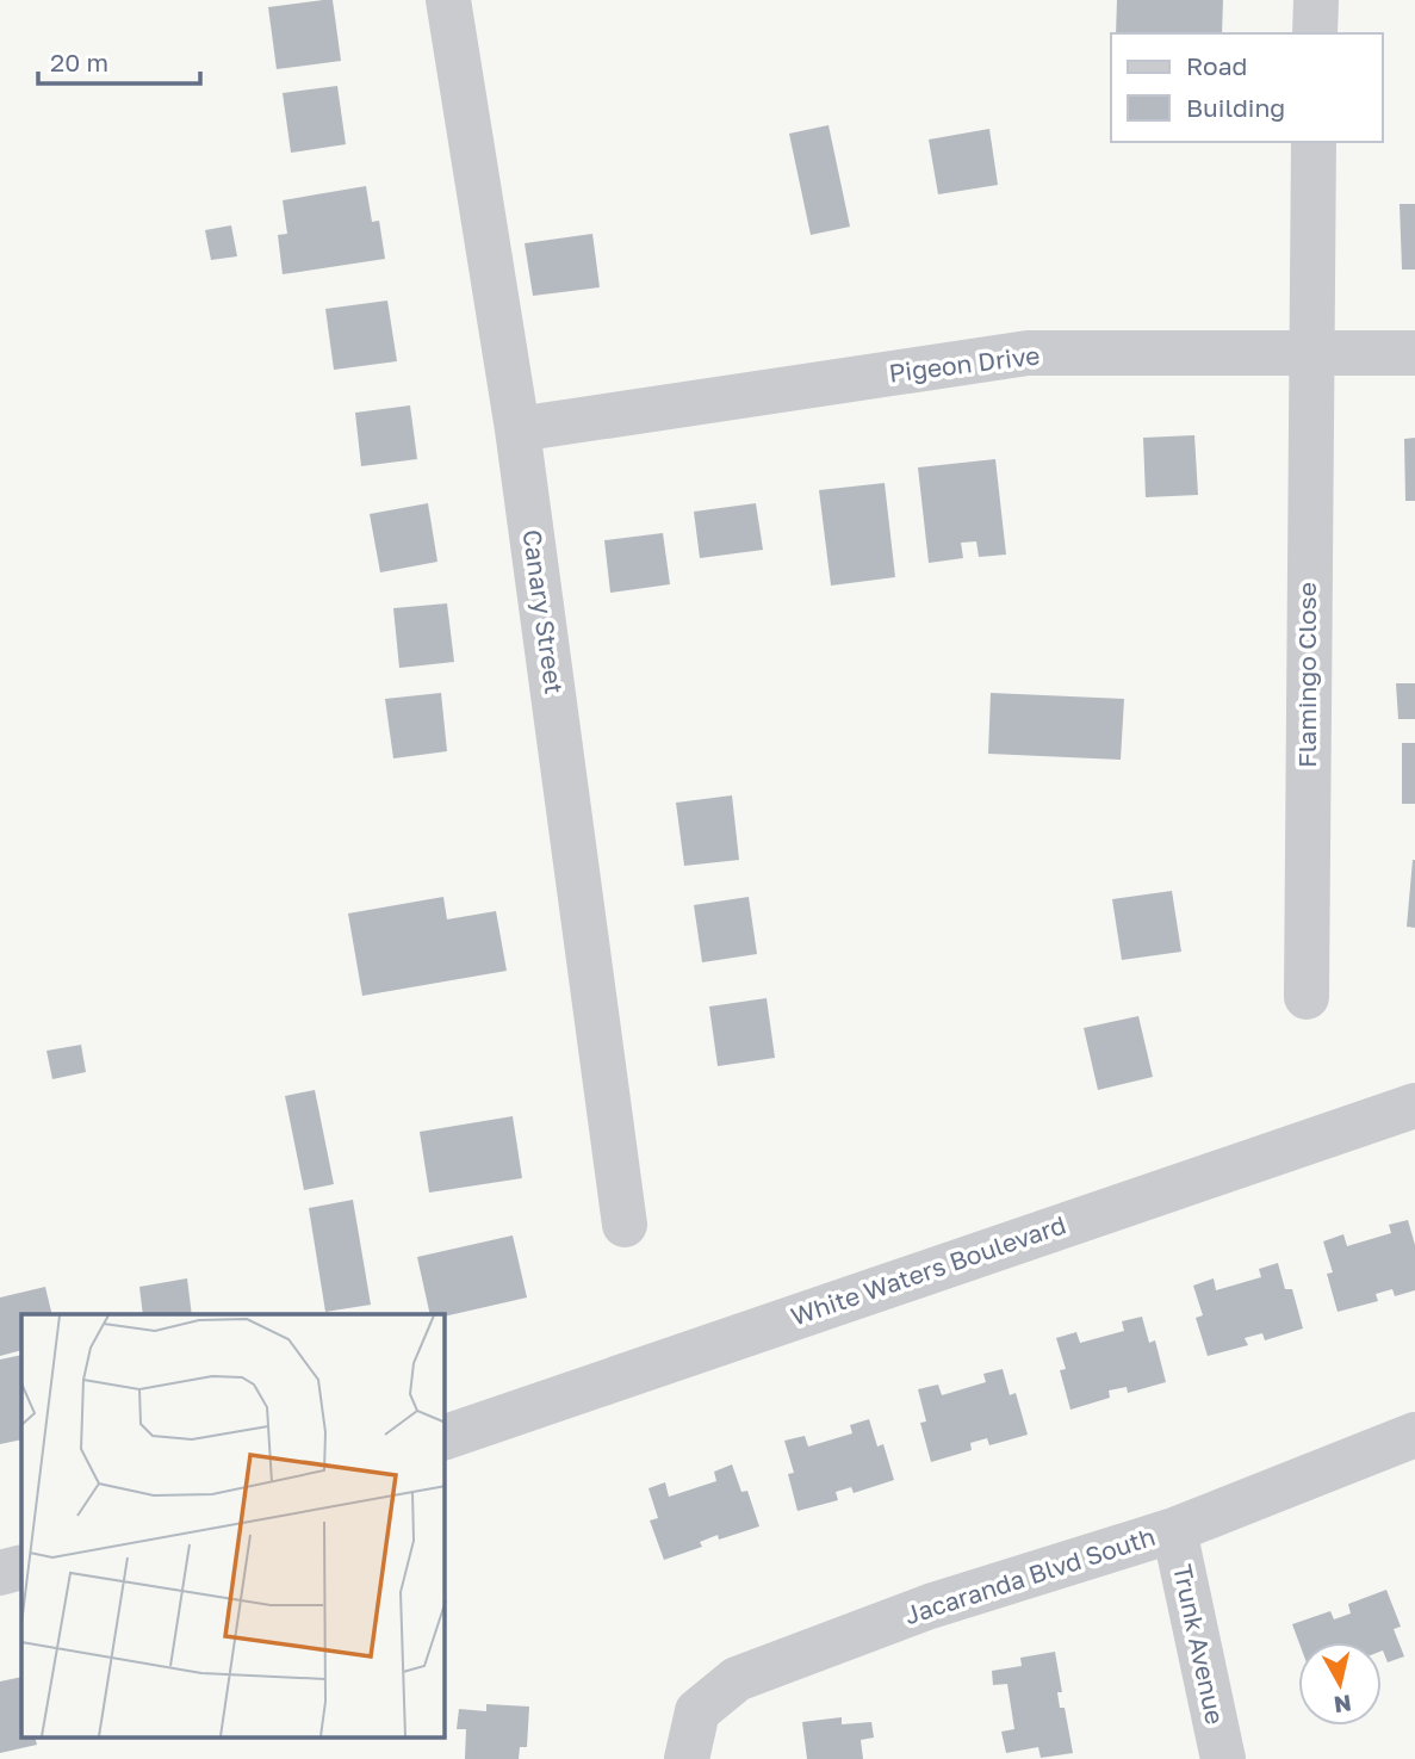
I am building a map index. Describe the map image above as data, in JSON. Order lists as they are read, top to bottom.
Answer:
{
  "streets": {
    "street": [
      "Pigeon Drive",
      "Canary Street",
      "Flamingo Close",
      "White Waters Boulevard",
      "Jacaranda Blvd South",
      "Trunk Avenue"
    ]
  },
  "crossings": [
    ["Pigeon Drive", "Canary Street"],
    ["Pigeon Drive", "Flamingo Close"],
    ["Jacaranda Blvd South", "Trunk Avenue"]
  ],
  "legend": ["Road", "Building"],
  "scale_bar": "20 m",
  "north": "bottom"
}
